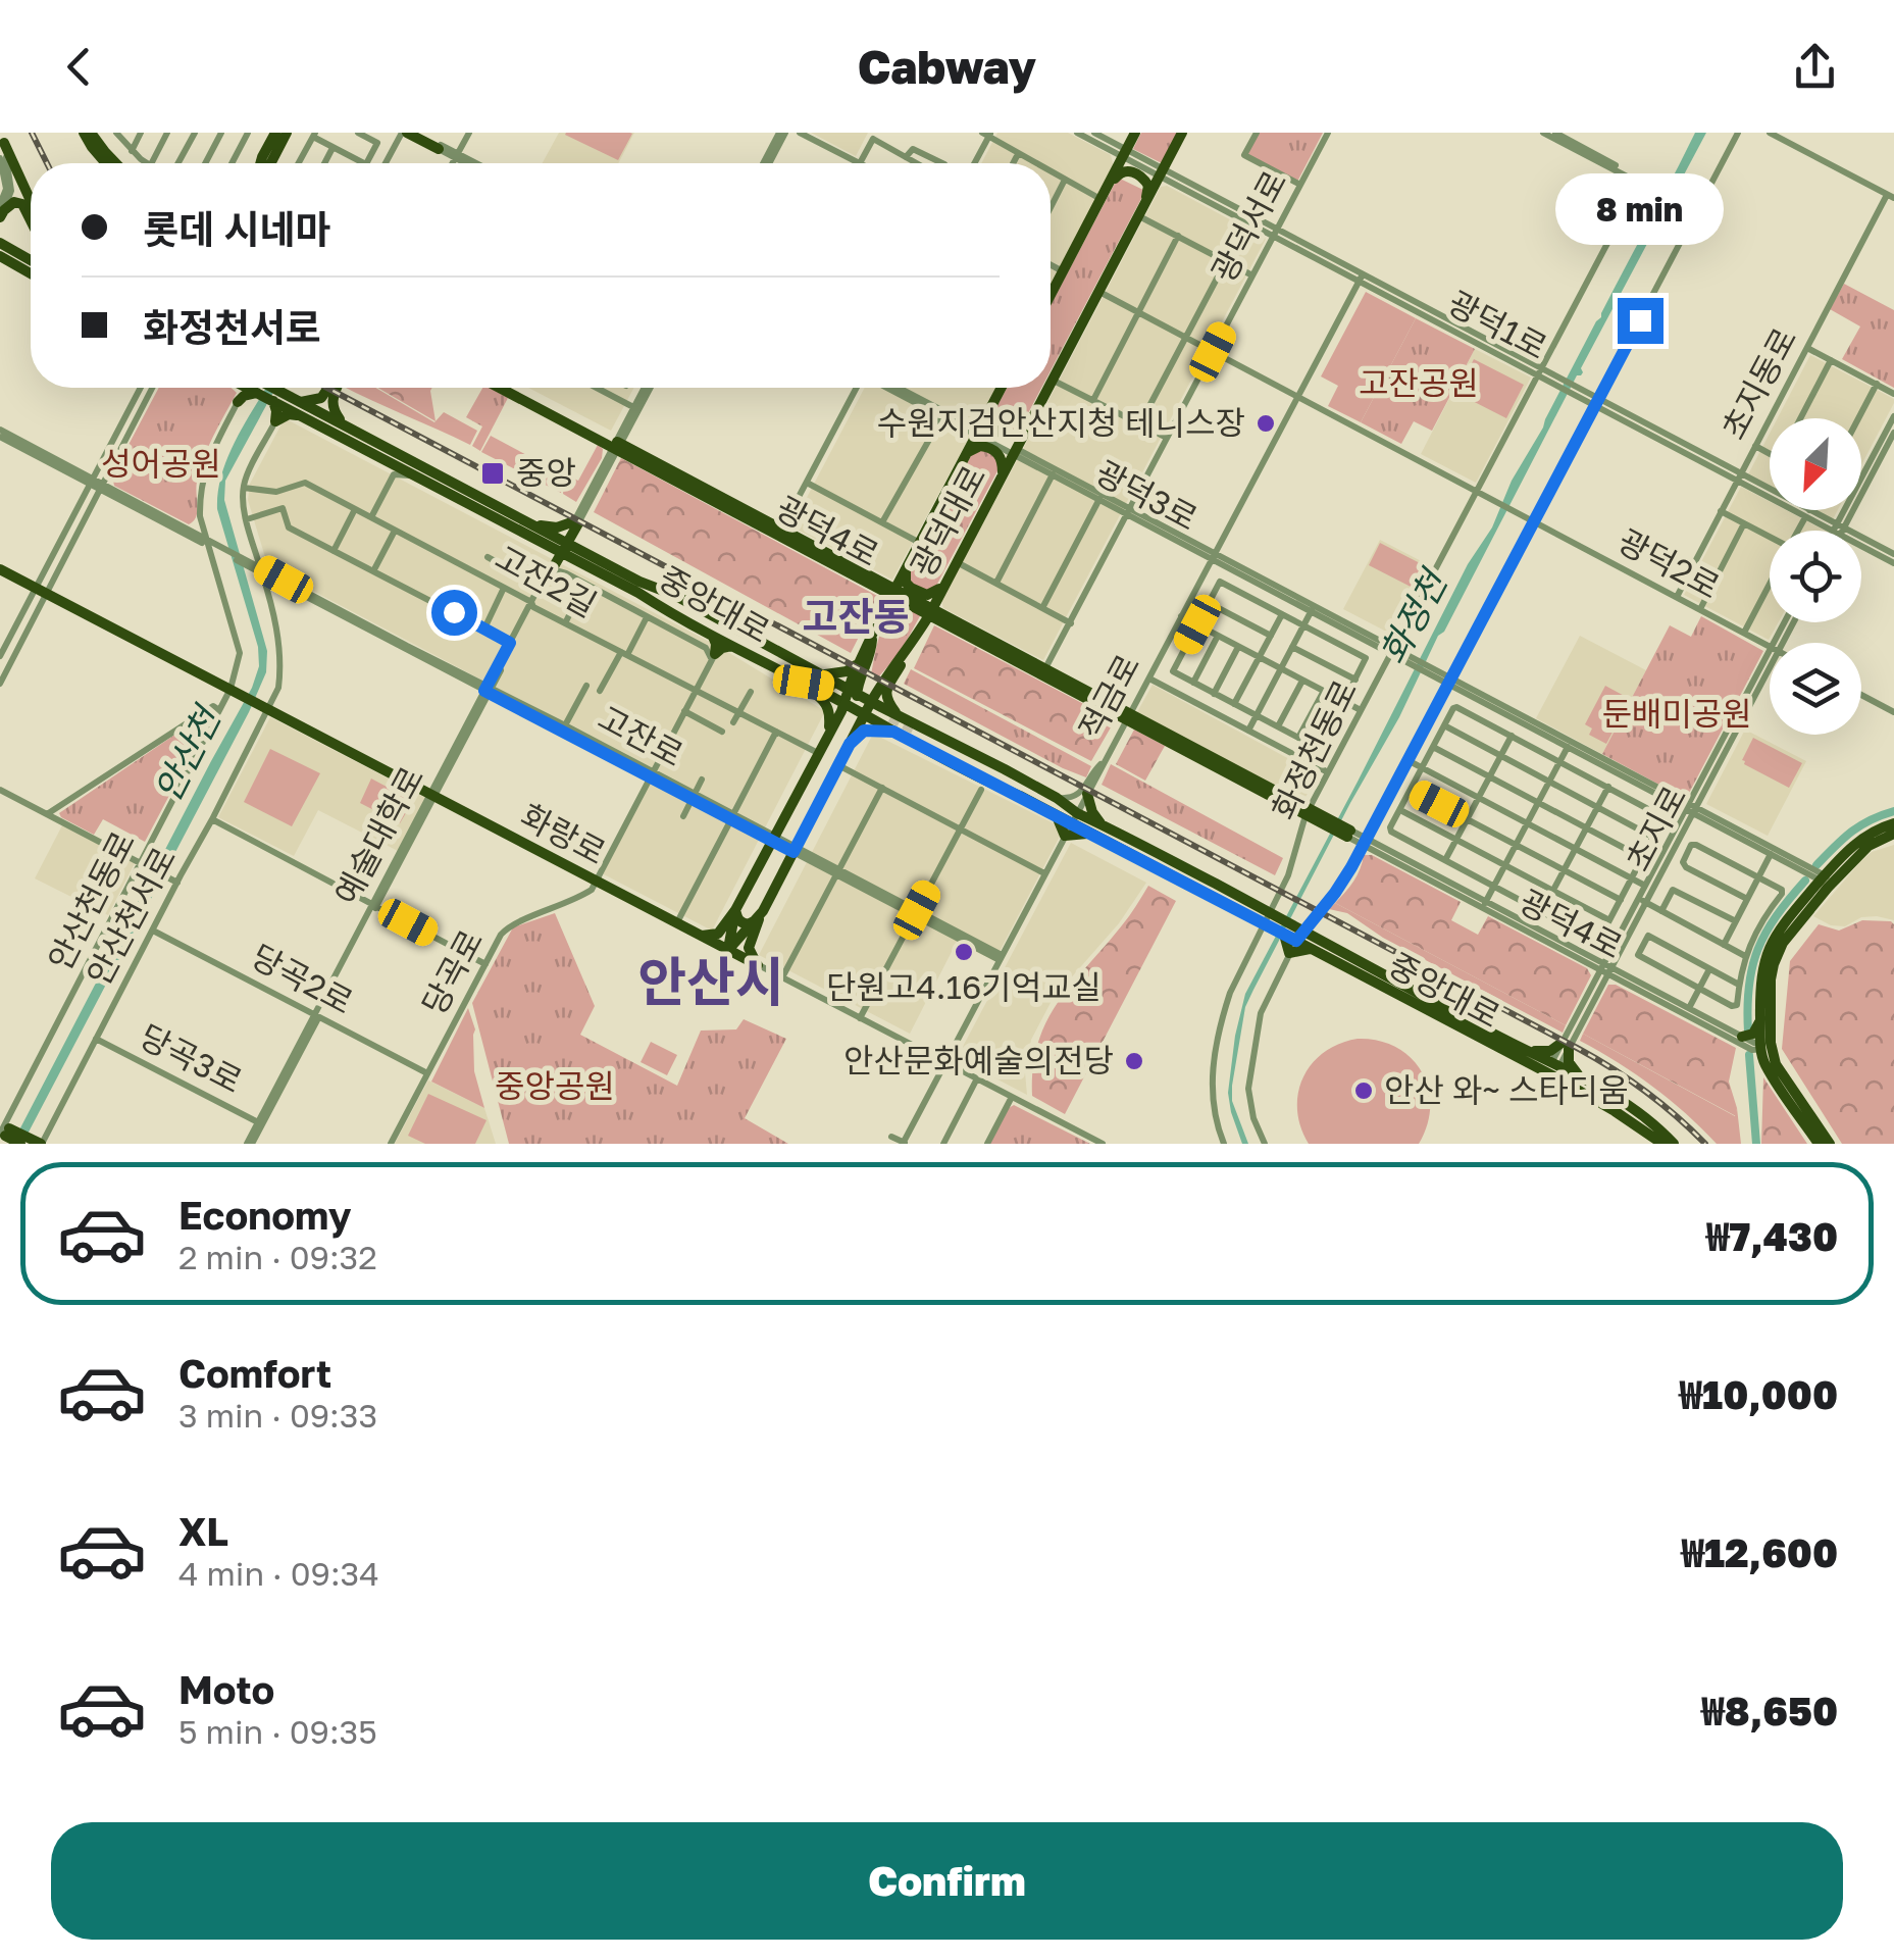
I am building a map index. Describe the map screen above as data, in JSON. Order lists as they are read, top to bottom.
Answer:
{
  "streets": {
    "main road": [
      "광덕대로",
      "광덕4로",
      "중앙대로",
      "화랑로"
    ],
    "street": [
      "광덕서로",
      "광덕1로",
      "초지동로",
      "광덕3로",
      "광덕2로",
      "고잔2길",
      "적금로",
      "고잔로",
      "화정천동로",
      "초지로",
      "예술대학로",
      "안산천동로",
      "안산천서로",
      "당곡로",
      "당곡2로",
      "당곡3로"
    ]
  },
  "crossings": [
    ["광덕서로", "광덕1로"],
    ["광덕서로", "광덕3로"],
    ["광덕서로", "광덕4로"],
    ["광덕1로", "초지동로"],
    ["광덕1로", "광덕대로"],
    ["광덕1로", "적금로"],
    ["광덕1로", "화정천동로"],
    ["초지동로", "광덕2로"],
    ["광덕3로", "광덕대로"],
    ["광덕3로", "적금로"],
    ["광덕3로", "화정천동로"],
    ["광덕대로", "광덕4로"],
    ["광덕대로", "고잔2길"],
    ["광덕대로", "중앙대로"],
    ["광덕대로", "고잔로"],
    ["광덕대로", "화랑로"],
    ["광덕4로", "적금로"],
    ["광덕4로", "화정천동로"],
    ["광덕4로", "초지로"],
    ["광덕2로", "화정천동로"],
    ["고잔2길", "예술대학로"],
    ["고잔2길", "안산천서로"],
    ["중앙대로", "적금로"],
    ["중앙대로", "화정천동로"],
    ["중앙대로", "초지로"],
    ["중앙대로", "예술대학로"],
    ["적금로", "고잔로"],
    ["적금로", "화랑로"],
    ["고잔로", "예술대학로"],
    ["고잔로", "안산천서로"],
    ["화랑로", "예술대학로"],
    ["화랑로", "안산천동로"],
    ["화랑로", "안산천서로"],
    ["화랑로", "당곡로"],
    ["예술대학로", "당곡2로"],
    ["예술대학로", "당곡3로"],
    ["안산천서로", "당곡2로"],
    ["안산천서로", "당곡3로"],
    ["당곡로", "당곡2로"]
  ],
  "districts": ["고잔동", "안산시"],
  "water": ["화정천", "안산천"],
  "parks": [
    "고잔공원",
    "성어공원",
    "둔배미공원",
    "중앙공원"
  ],
  "places": {
    "other": [
      "수원지검안산지청 테니스장",
      "단원고4.16기억교실",
      "안산문화예술의전당",
      "안산 와~ 스타디움"
    ],
    "transit": ["중앙"]
  },
  "north": "bottom left",
  "page": {
    "header": "Cabway",
    "banner": ["롯데 시네마", "화정천서로"],
    "bubble": "8 min",
    "list": [
      {
        "name": "Economy",
        "note": "2 min · 09:32",
        "value": "₩7,430"
      },
      {
        "name": "Comfort",
        "note": "3 min · 09:33",
        "value": "₩10,000"
      },
      {
        "name": "XL",
        "note": "4 min · 09:34",
        "value": "₩12,600"
      },
      {
        "name": "Moto",
        "note": "5 min · 09:35",
        "value": "₩8,650"
      }
    ],
    "buttons": "Confirm"
  }
}
